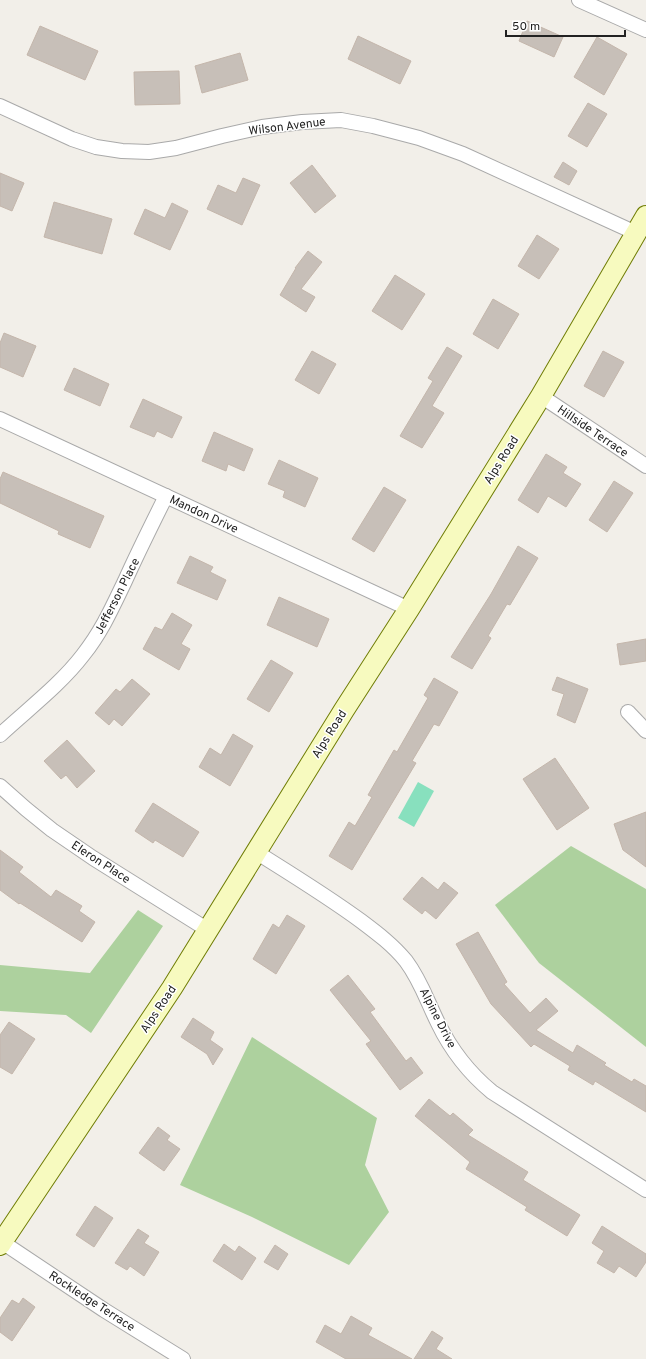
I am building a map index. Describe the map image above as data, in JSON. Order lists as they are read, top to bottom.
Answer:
{
  "streets": {
    "main road": ["Alps Road"],
    "street": [
      "Wilson Avenue",
      "Hillside Terrace",
      "Mandon Drive",
      "Jefferson Place",
      "Eleron Place",
      "Alpine Drive",
      "Rockledge Terrace"
    ]
  },
  "crossings": [
    ["Wilson Avenue", "Alps Road"],
    ["Hillside Terrace", "Alps Road"],
    ["Alps Road", "Mandon Drive"],
    ["Alps Road", "Eleron Place"],
    ["Alps Road", "Alpine Drive"],
    ["Alps Road", "Rockledge Terrace"],
    ["Mandon Drive", "Jefferson Place"]
  ],
  "scale_bar": "50 m"
}
